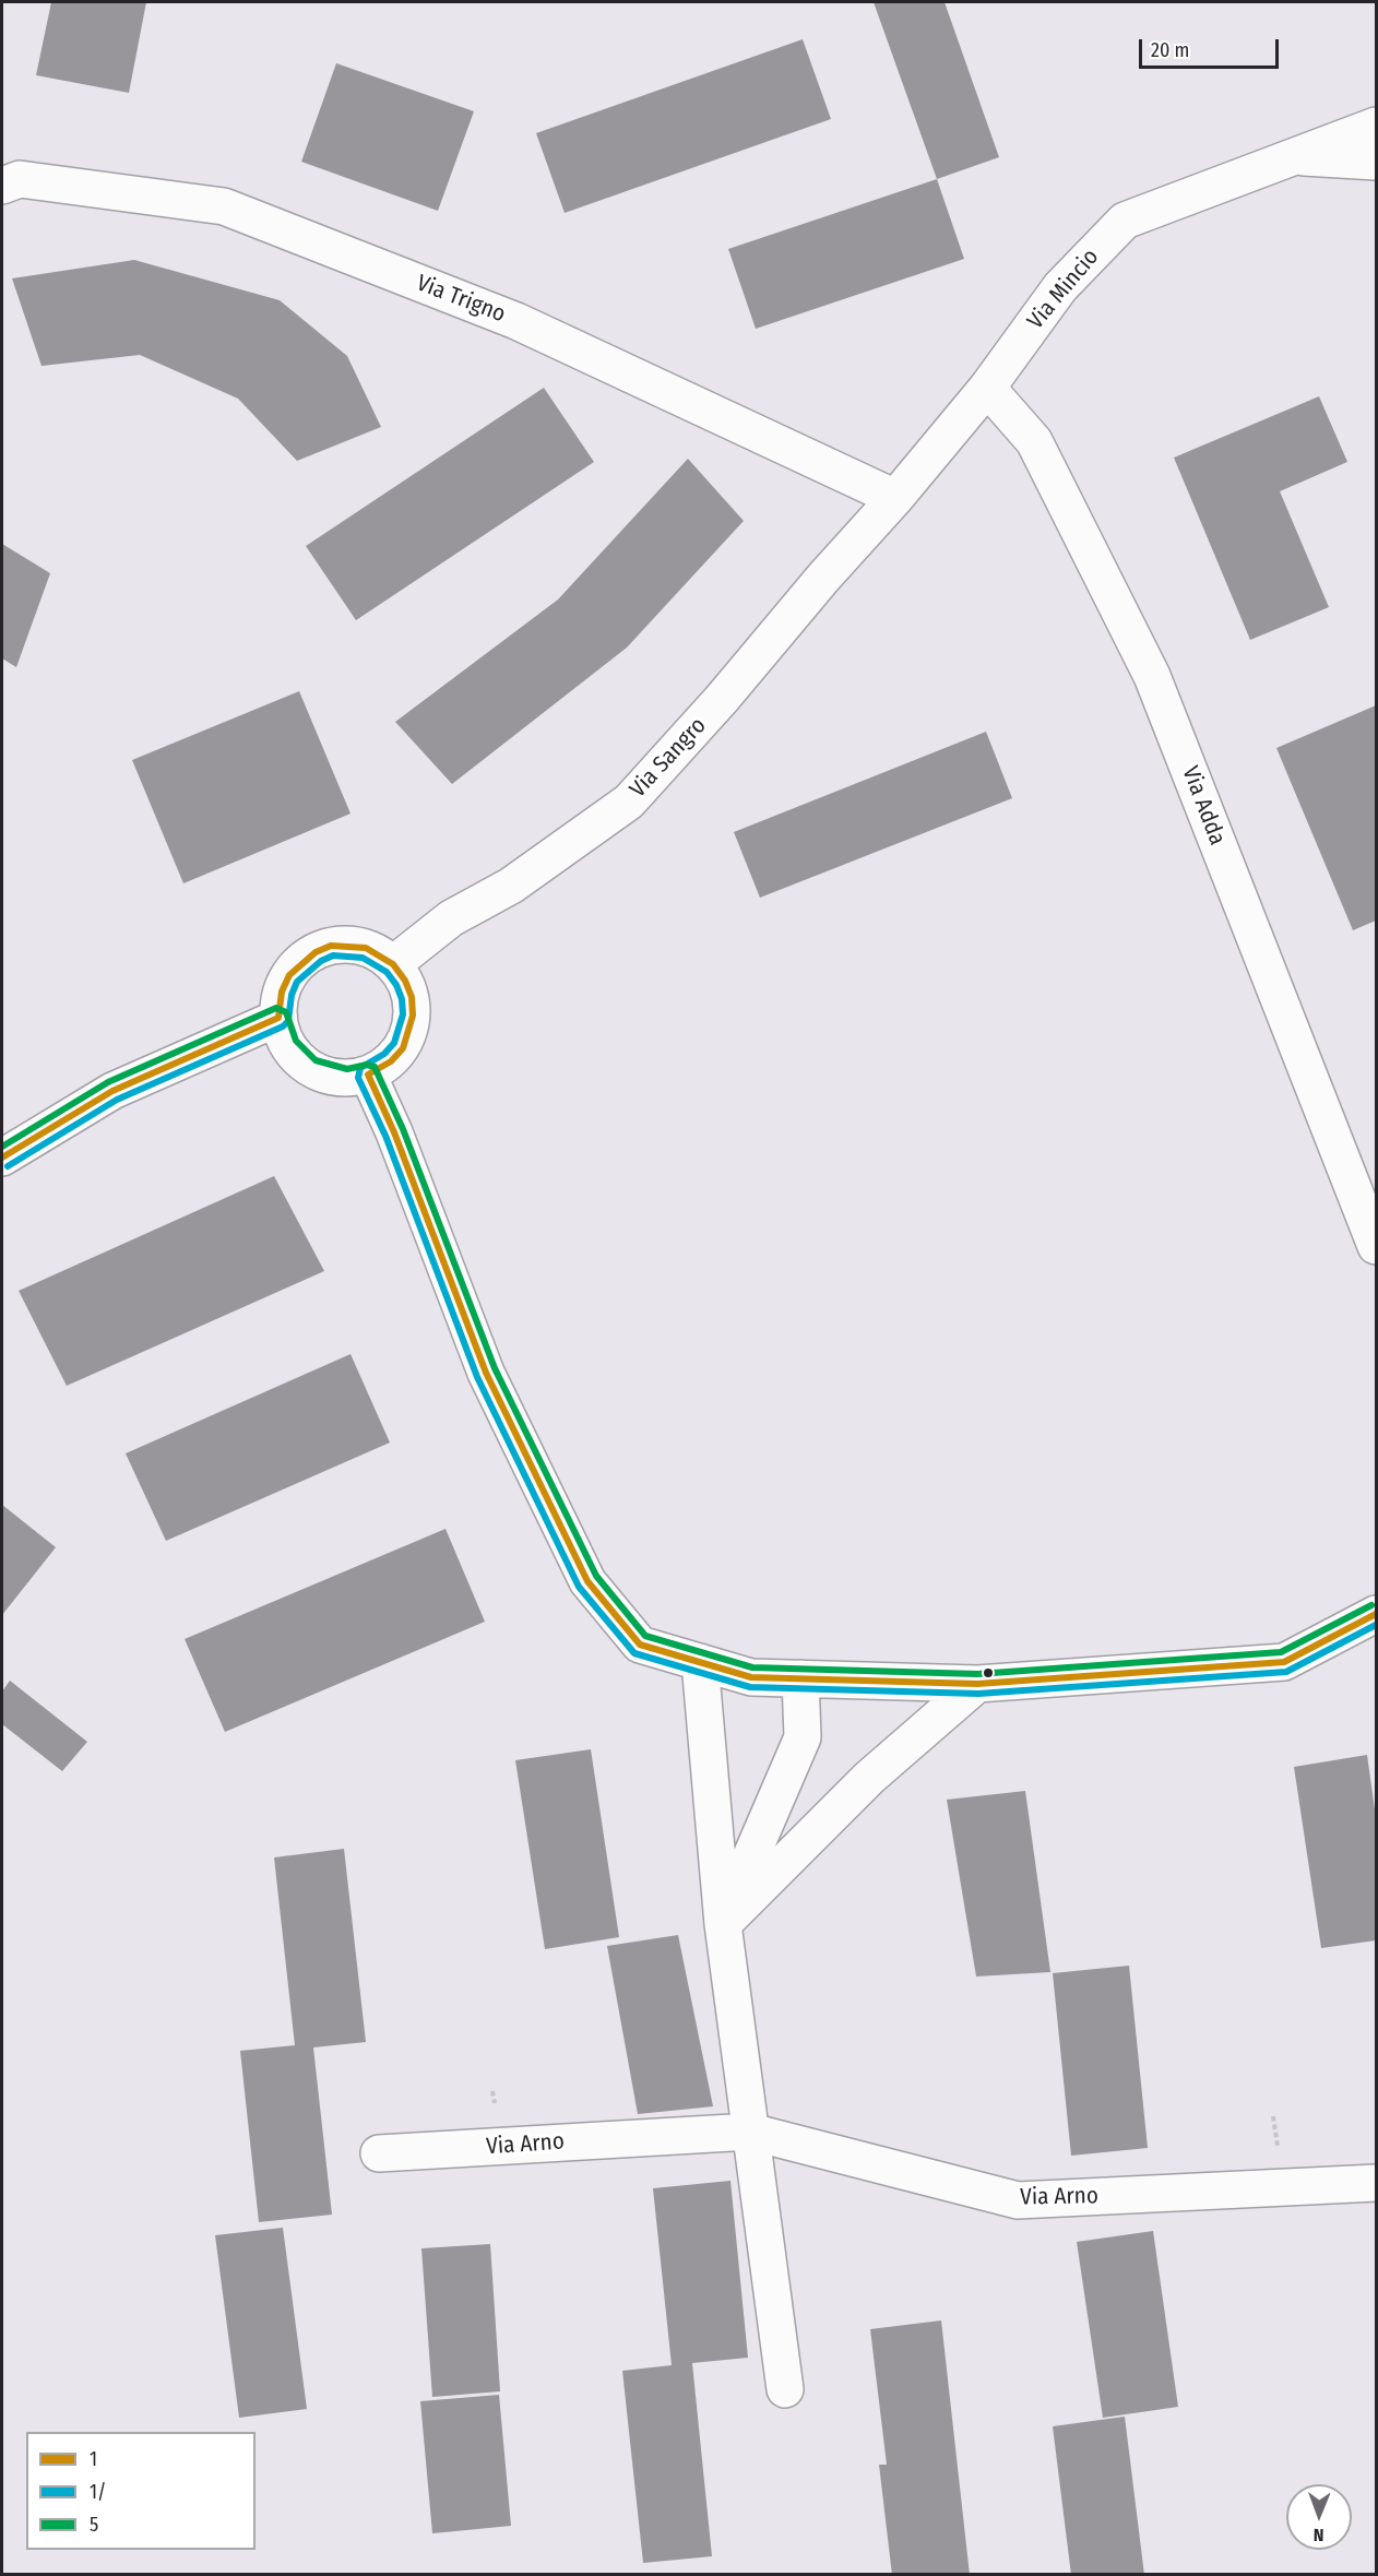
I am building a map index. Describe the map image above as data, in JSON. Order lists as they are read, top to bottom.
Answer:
{
  "streets": {
    "street": [
      "Via Mincio",
      "Via Trigno",
      "Via Sangro",
      "Via Adda",
      "Via Arno"
    ]
  },
  "crossings": [
    ["Via Mincio", "Via Trigno"],
    ["Via Mincio", "Via Sangro"],
    ["Via Mincio", "Via Adda"],
    ["Via Trigno", "Via Sangro"]
  ],
  "lines": ["transit line 1", "transit line 1/", "transit line 5"],
  "legend": ["1", "1/", "5"],
  "scale_bar": "20 m",
  "north": "bottom"
}
